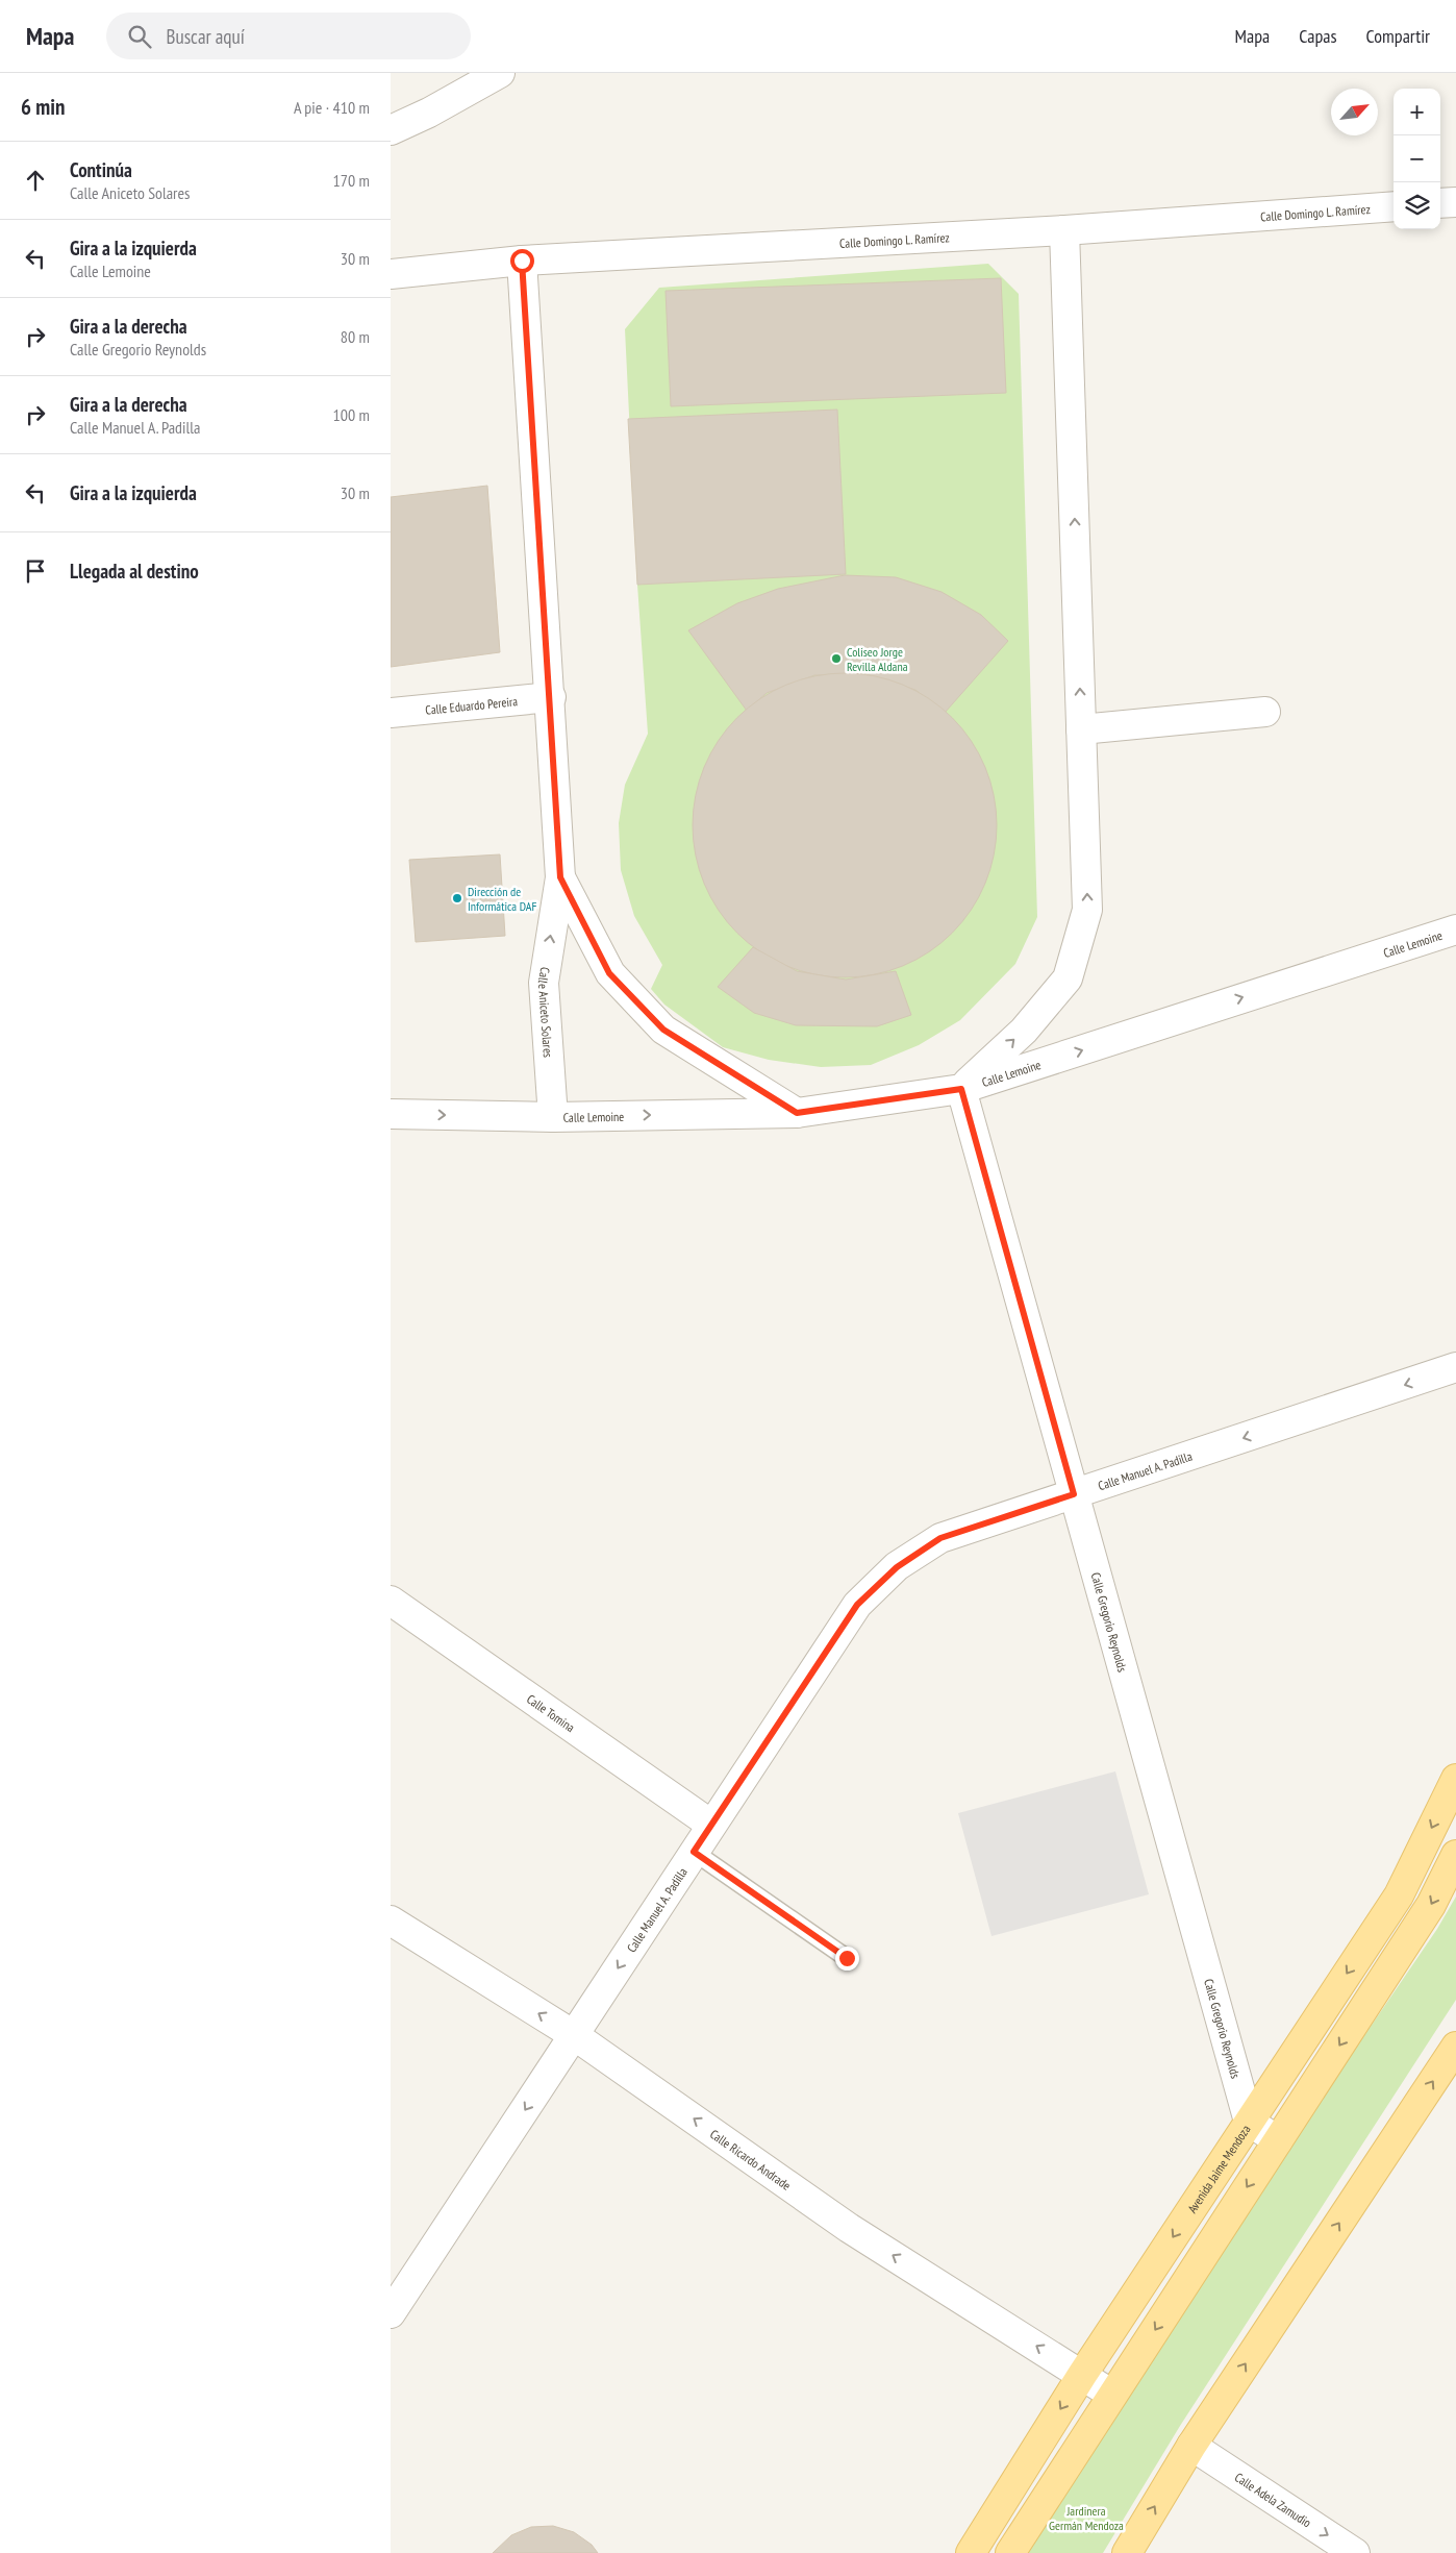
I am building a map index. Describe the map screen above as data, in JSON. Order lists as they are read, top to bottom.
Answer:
{
  "streets": {
    "main road": ["Avenida Jaime Mendoza"],
    "street": [
      "Calle Domingo L. Ramírez",
      "Calle Eduardo Pereira",
      "Calle Lemoine",
      "Calle Aniceto Solares",
      "Calle Manuel A. Padilla",
      "Calle Gregorio Reynolds",
      "Calle Tomina",
      "Calle Ricardo Andrade",
      "Calle Adela Zamudio"
    ]
  },
  "crossings": [
    ["Calle Domingo L. Ramírez", "Calle Aniceto Solares"],
    ["Calle Eduardo Pereira", "Calle Aniceto Solares"],
    ["Calle Lemoine", "Calle Aniceto Solares"],
    ["Calle Lemoine", "Calle Gregorio Reynolds"],
    ["Calle Manuel A. Padilla", "Calle Gregorio Reynolds"],
    ["Calle Manuel A. Padilla", "Calle Tomina"],
    ["Calle Manuel A. Padilla", "Calle Ricardo Andrade"],
    ["Calle Gregorio Reynolds", "Avenida Jaime Mendoza"],
    ["Calle Ricardo Andrade", "Avenida Jaime Mendoza"]
  ],
  "one_way": [
    "Calle Lemoine",
    "Calle Manuel A. Padilla",
    "Calle Ricardo Andrade",
    "Calle Adela Zamudio"
  ],
  "parks": ["Jardinera Germán Mendoza"],
  "places": ["Coliseo Jorge Revilla Aldana", "Dirección de Informática DAF"],
  "north": "top right",
  "page": {
    "header": "Mapa",
    "search": "Buscar aquí",
    "nav": ["Mapa", "Capas", "Compartir"],
    "heading": ["6 min", "A pie · 410 m"],
    "map_buttons": ["+", "−"],
    "list": [
      ["Continúa", "Calle Aniceto Solares", "170 m"],
      ["Gira a la izquierda", "Calle Lemoine", "30 m"],
      ["Gira a la derecha", "Calle Gregorio Reynolds", "80 m"],
      ["Gira a la derecha", "Calle Manuel A. Padilla", "100 m"],
      ["Gira a la izquierda", "30 m"],
      "Llegada al destino"
    ]
  }
}
